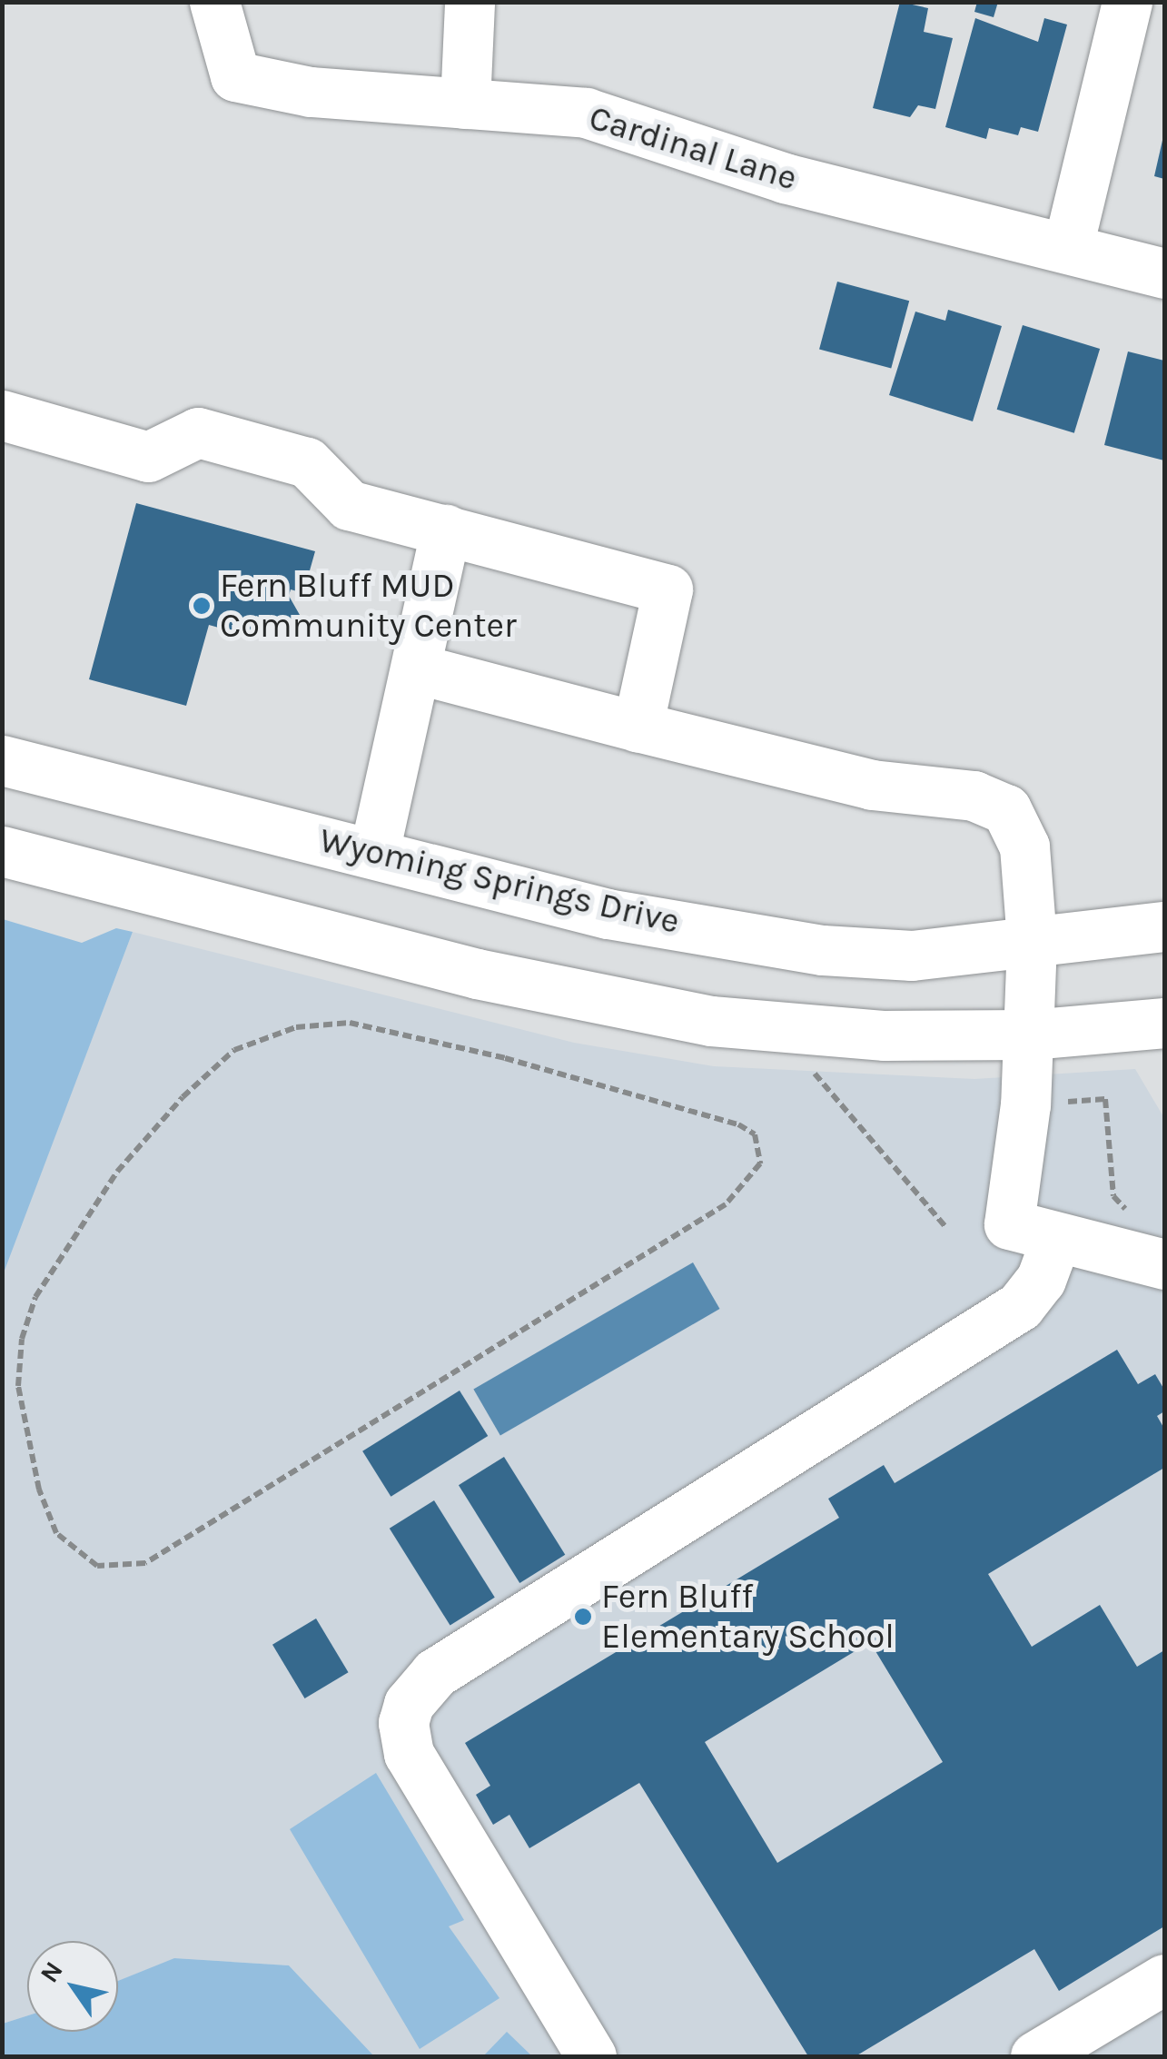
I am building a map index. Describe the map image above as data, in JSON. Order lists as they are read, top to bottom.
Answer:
{
  "streets": {
    "street": ["Cardinal Lane", "Wyoming Springs Drive"]
  },
  "places": ["Fern Bluff MUD Community Center", "Fern Bluff Elementary School"],
  "north": "top left"
}
